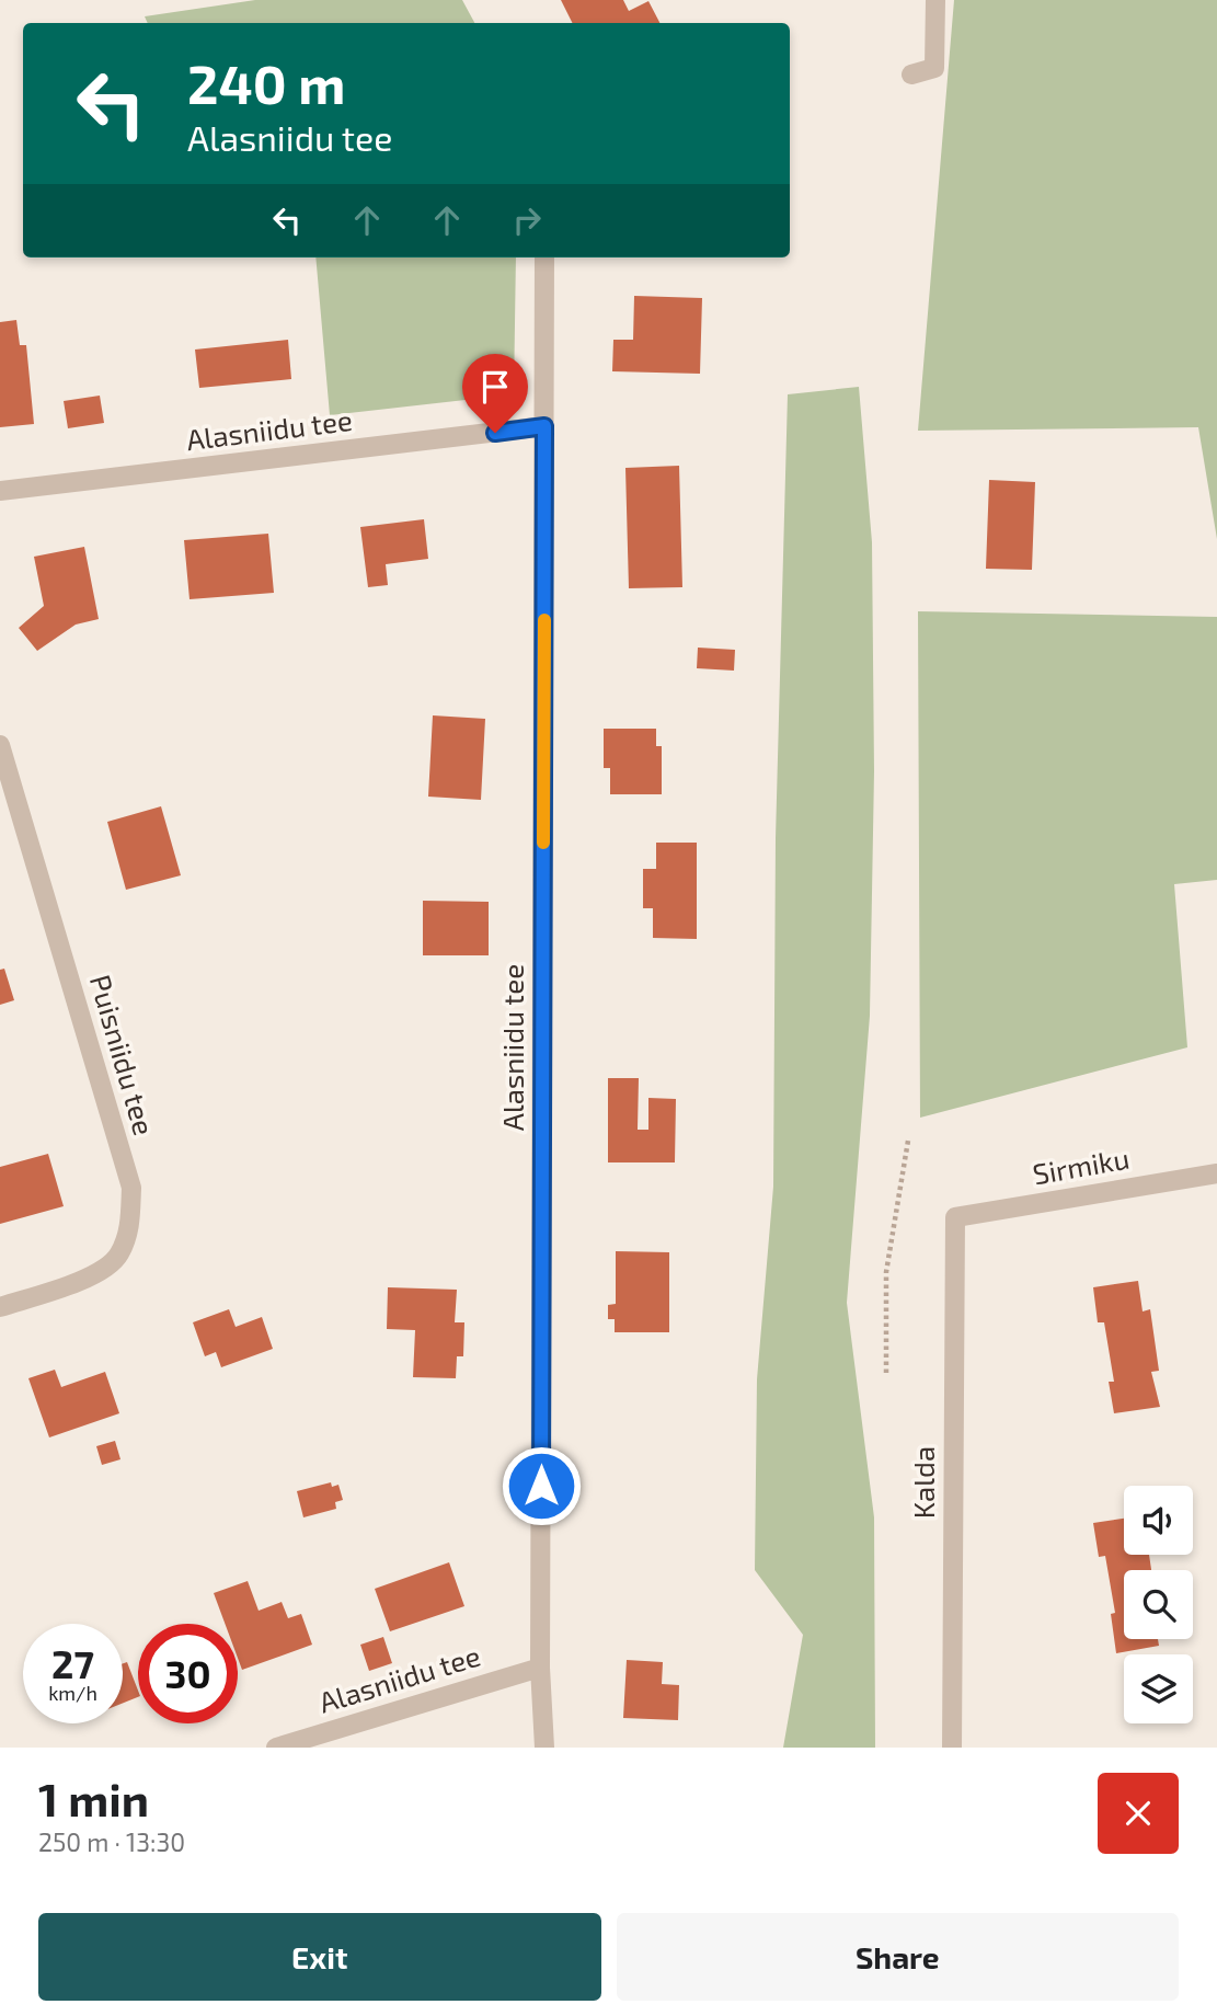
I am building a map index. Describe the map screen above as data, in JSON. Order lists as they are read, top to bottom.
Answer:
{
  "streets": {
    "street": [
      "Alasniidu tee",
      "Puisniidu tee",
      "Sirmiku",
      "Kalda"
    ]
  },
  "crossings": [
    ["Sirmiku", "Kalda"]
  ],
  "page": {
    "turn": ["240 m", "Alasniidu tee"],
    "speed": "27 km/h",
    "limit": "30",
    "heading": ["1 min", "250 m · 13:30"],
    "buttons": ["Exit", "Share"]
  }
}
